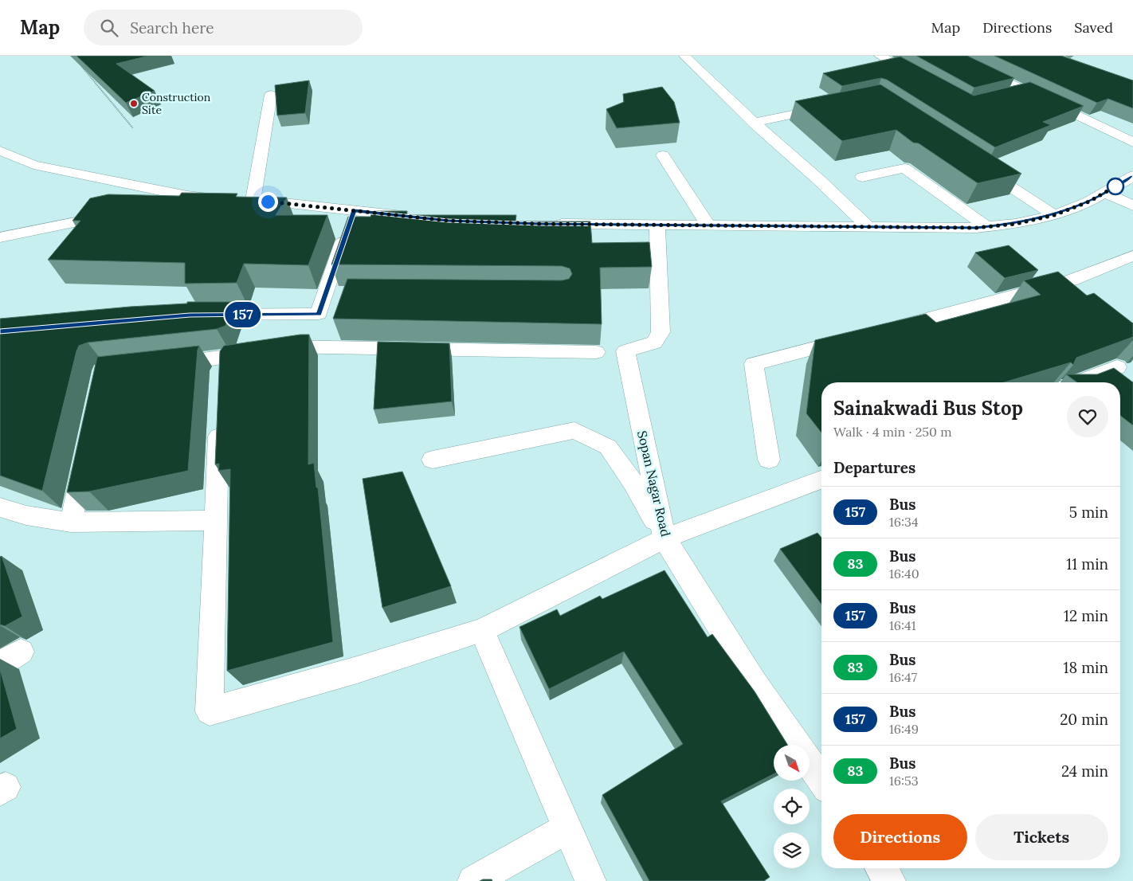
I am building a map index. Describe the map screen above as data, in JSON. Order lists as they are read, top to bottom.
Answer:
{
  "streets": {
    "street": ["Sopan Nagar Road"]
  },
  "places": ["Construction Site"],
  "lines": ["bus line 157"],
  "north": "bottom right",
  "page": {
    "header": "Map",
    "search": "Search here",
    "nav": ["Map", "Directions", "Saved"],
    "on_map": "157",
    "heading": [
      ["Sainakwadi Bus Stop", "Walk · 4 min · 250 m"],
      "Departures"
    ],
    "list": [
      {
        "mark": "157",
        "name": "Bus",
        "note": "16:34",
        "value": "5 min"
      },
      {
        "mark": "83",
        "name": "Bus",
        "note": "16:40",
        "value": "11 min"
      },
      {
        "mark": "157",
        "name": "Bus",
        "note": "16:41",
        "value": "12 min"
      },
      {
        "mark": "83",
        "name": "Bus",
        "note": "16:47",
        "value": "18 min"
      },
      {
        "mark": "157",
        "name": "Bus",
        "note": "16:49",
        "value": "20 min"
      },
      {
        "mark": "83",
        "name": "Bus",
        "note": "16:53",
        "value": "24 min"
      }
    ],
    "buttons": ["Directions", "Tickets"]
  }
}
